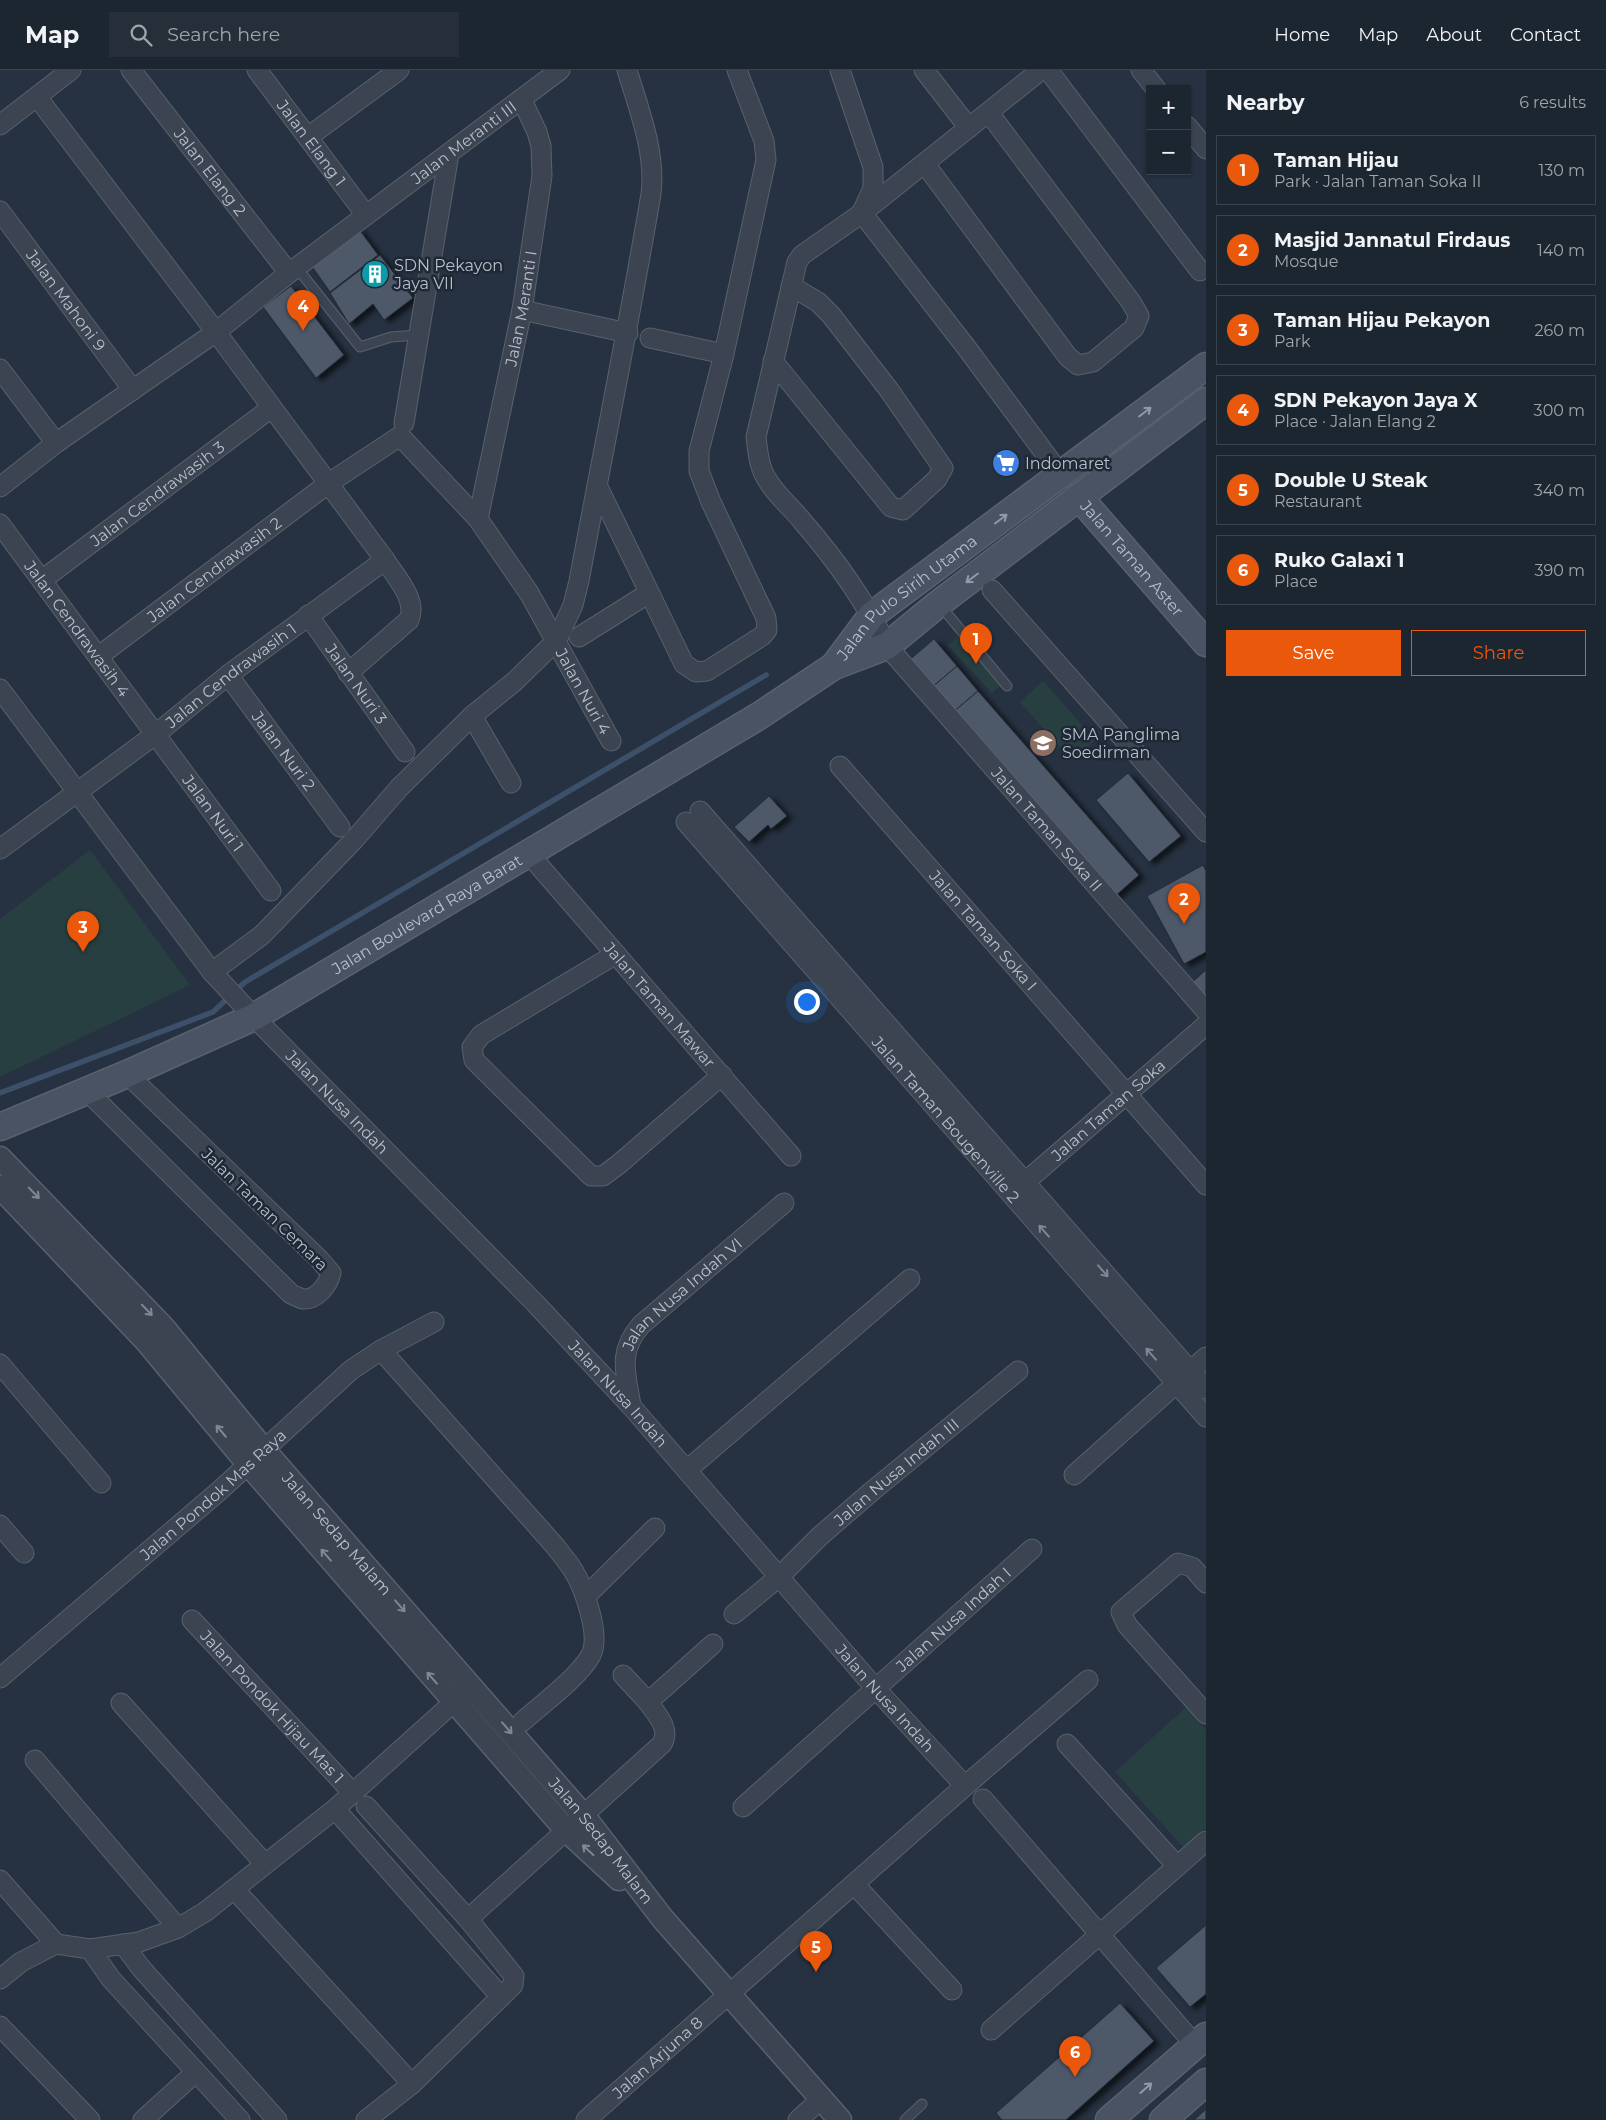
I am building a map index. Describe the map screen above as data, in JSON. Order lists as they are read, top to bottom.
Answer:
{
  "streets": {
    "main road": ["Jalan Taman Aster", "Jalan Pulo Sirih Utama", "Jalan Boulevard Raya Barat"],
    "street": [
      "Jalan Elang 1",
      "Jalan Meranti III",
      "Jalan Elang 2",
      "Jalan Mahoni 9",
      "Jalan Meranti I",
      "Jalan Cendrawasih 3",
      "Jalan Cendrawasih 2",
      "Jalan Cendrawasih 4",
      "Jalan Cendrawasih 1",
      "Jalan Nuri 3",
      "Jalan Nuri 4",
      "Jalan Nuri 2",
      "Jalan Nuri 1",
      "Jalan Taman Soka II",
      "Jalan Taman Soka I",
      "Jalan Taman Mawar",
      "Jalan Nusa Indah",
      "Jalan Taman Soka",
      "Jalan Taman Bougenville 2",
      "Jalan Taman Cemara",
      "Jalan Nusa Indah VI",
      "Jalan Nusa Indah III",
      "Jalan Pondok Mas Raya",
      "Jalan Sedap Malam",
      "Jalan Nusa Indah I",
      "Jalan Pondok Hijau Mas 1",
      "Jalan Arjuna 8"
    ]
  },
  "crossings": [
    ["Jalan Elang 1", "Jalan Meranti III"],
    ["Jalan Meranti III", "Jalan Elang 2"],
    ["Jalan Meranti III", "Jalan Mahoni 9"],
    ["Jalan Meranti III", "Jalan Meranti I"],
    ["Jalan Meranti I", "Jalan Cendrawasih 2"],
    ["Jalan Meranti I", "Jalan Nuri 4"],
    ["Jalan Cendrawasih 3", "Jalan Cendrawasih 4"],
    ["Jalan Taman Aster", "Jalan Pulo Sirih Utama"],
    ["Jalan Cendrawasih 2", "Jalan Cendrawasih 4"],
    ["Jalan Cendrawasih 2", "Jalan Nuri 4"],
    ["Jalan Pulo Sirih Utama", "Jalan Taman Soka II"],
    ["Jalan Pulo Sirih Utama", "Jalan Boulevard Raya Barat"],
    ["Jalan Cendrawasih 4", "Jalan Cendrawasih 1"],
    ["Jalan Cendrawasih 4", "Jalan Nuri 1"],
    ["Jalan Cendrawasih 1", "Jalan Nuri 3"],
    ["Jalan Cendrawasih 1", "Jalan Nuri 2"],
    ["Jalan Cendrawasih 1", "Jalan Nuri 1"],
    ["Jalan Cendrawasih 1", "Jalan Nusa Indah"],
    ["Jalan Boulevard Raya Barat", "Jalan Taman Mawar"],
    ["Jalan Boulevard Raya Barat", "Jalan Nusa Indah"],
    ["Jalan Boulevard Raya Barat", "Jalan Taman Cemara"],
    ["Jalan Taman Soka I", "Jalan Taman Soka"],
    ["Jalan Nusa Indah", "Jalan Nusa Indah VI"],
    ["Jalan Nusa Indah", "Jalan Nusa Indah III"],
    ["Jalan Nusa Indah", "Jalan Nusa Indah I"],
    ["Jalan Nusa Indah", "Jalan Arjuna 8"],
    ["Jalan Taman Soka", "Jalan Taman Bougenville 2"],
    ["Jalan Pondok Mas Raya", "Jalan Sedap Malam"],
    ["Jalan Sedap Malam", "Jalan Arjuna 8"]
  ],
  "places": {
    "building": ["SDN Pekayon Jaya VII"],
    "supermarket": ["Indomaret"],
    "school or university": ["SMA Panglima Soedirman"]
  },
  "page": {
    "header": "Map",
    "search": "Search here",
    "nav": [
      "Home",
      "Map",
      "About",
      "Contact"
    ],
    "heading": ["Nearby", "6 results"],
    "map_buttons": ["+", "−"],
    "list": [
      {
        "mark": "1",
        "name": "Taman Hijau",
        "note": "Park · Jalan Taman Soka II",
        "value": "130 m"
      },
      {
        "mark": "2",
        "name": "Masjid Jannatul Firdaus",
        "note": "Mosque",
        "value": "140 m"
      },
      {
        "mark": "3",
        "name": "Taman Hijau Pekayon",
        "note": "Park",
        "value": "260 m"
      },
      {
        "mark": "4",
        "name": "SDN Pekayon Jaya X",
        "note": "Place · Jalan Elang 2",
        "value": "300 m"
      },
      {
        "mark": "5",
        "name": "Double U Steak",
        "note": "Restaurant",
        "value": "340 m"
      },
      {
        "mark": "6",
        "name": "Ruko Galaxi 1",
        "note": "Place",
        "value": "390 m"
      }
    ],
    "pins": [
      "4",
      "1",
      "2",
      "3",
      "5",
      "6"
    ],
    "buttons": ["Save", "Share"]
  }
}
